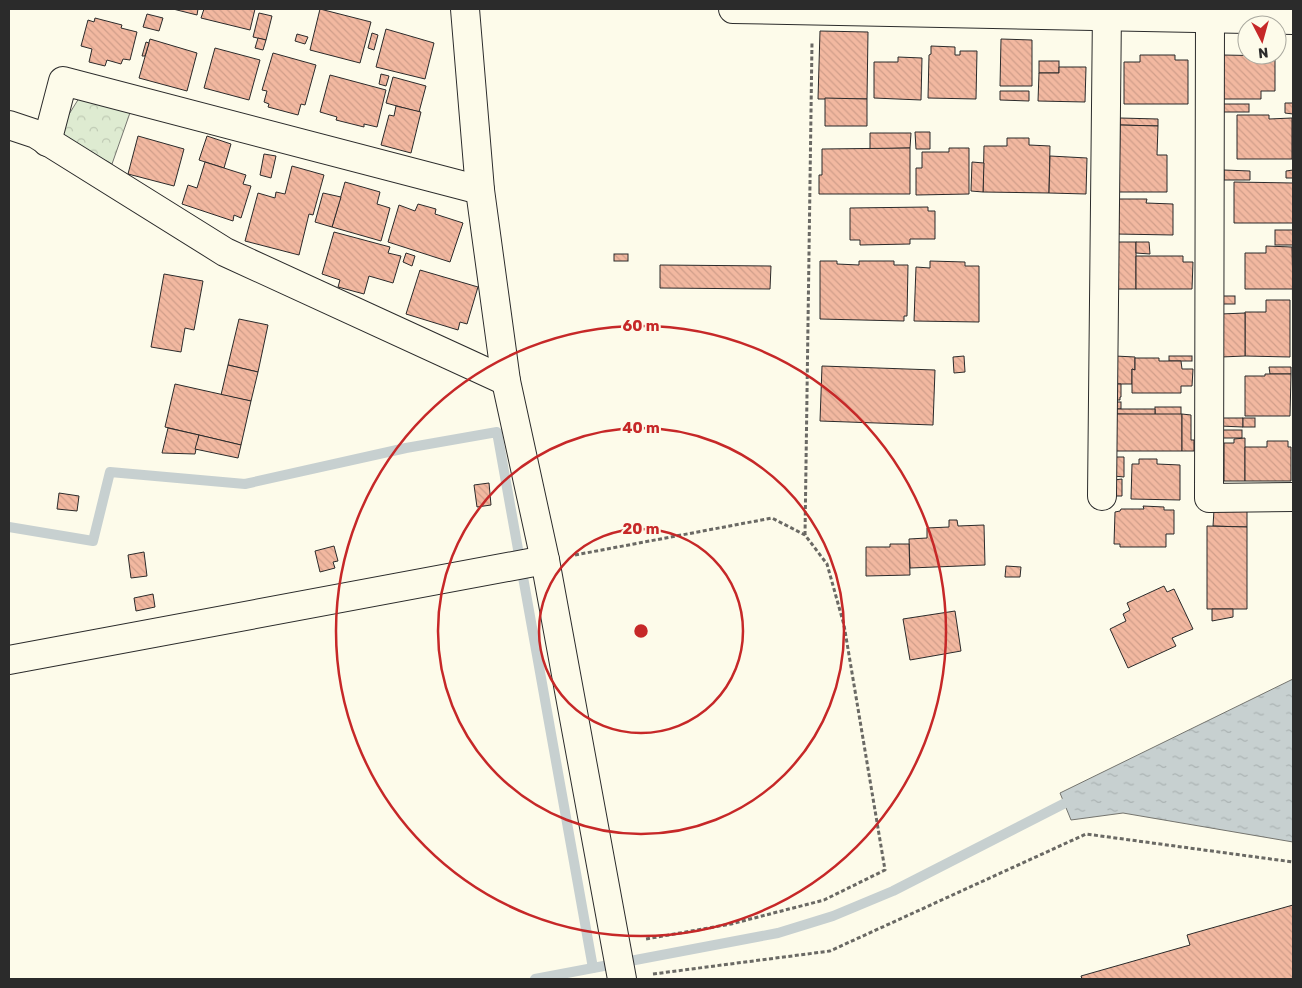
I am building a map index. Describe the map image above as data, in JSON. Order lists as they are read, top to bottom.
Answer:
{
  "north": "bottom",
  "rings": ["60 m", "40 m", "20 m"]
}
